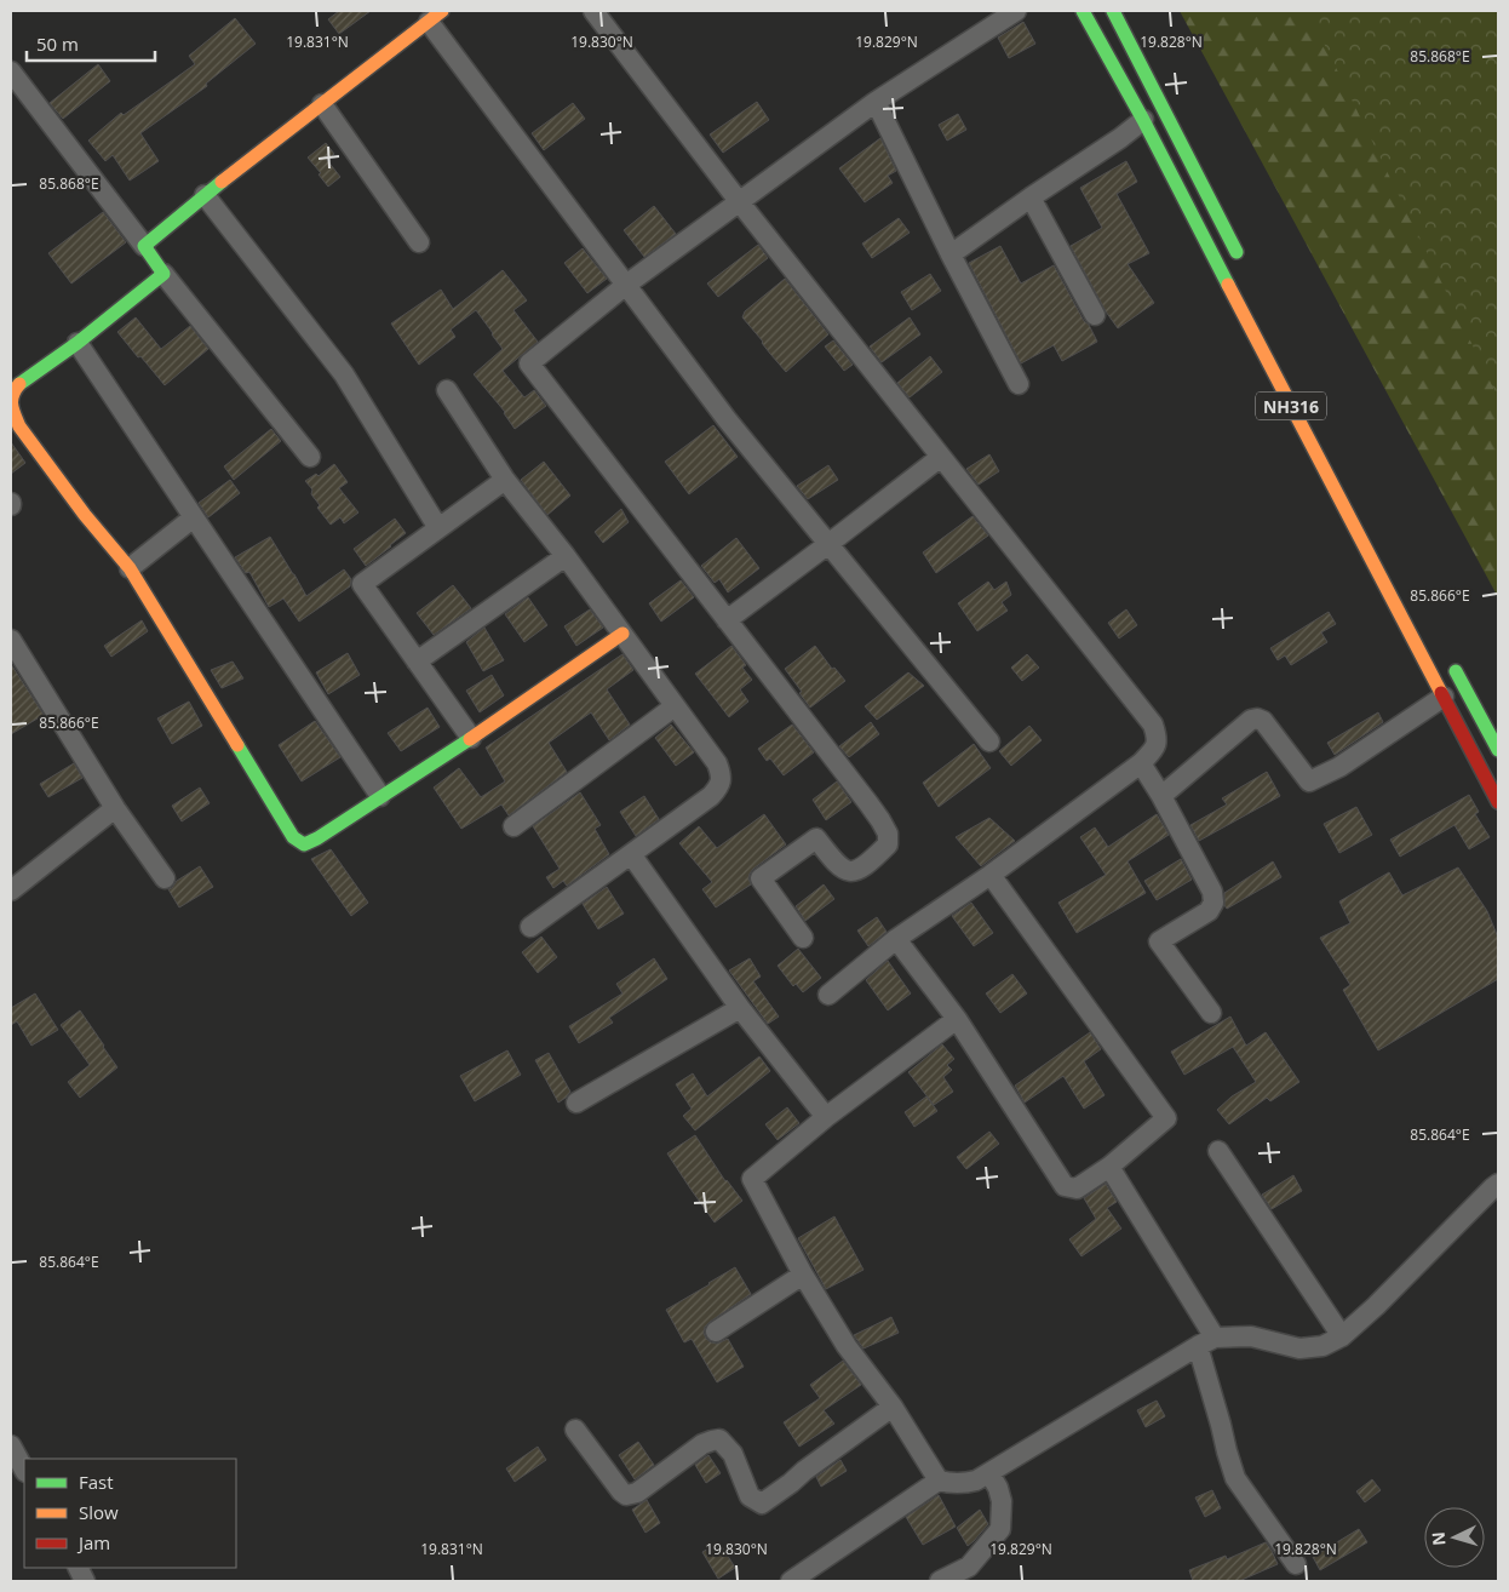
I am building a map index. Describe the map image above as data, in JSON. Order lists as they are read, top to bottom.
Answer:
{
  "streets": {
    "main road": ["NH316"]
  },
  "legend": ["Fast", "Slow", "Jam"],
  "scale_bar": "50 m",
  "north": "left",
  "coordinates": [
    "19.831°N",
    "19.830°N",
    "19.829°N",
    "19.828°N",
    "85.868°E",
    "85.866°E",
    "85.864°E"
  ]
}
